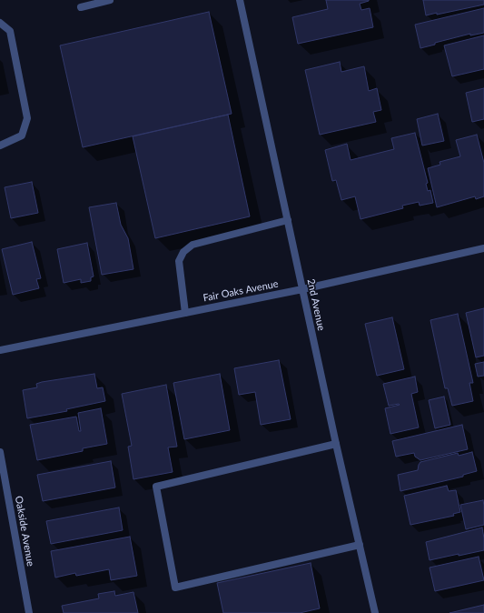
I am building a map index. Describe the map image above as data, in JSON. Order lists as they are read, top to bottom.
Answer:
{
  "streets": {
    "street": ["Fair Oaks Avenue", "2nd Avenue", "Oakside Avenue"]
  },
  "crossings": [
    ["Fair Oaks Avenue", "2nd Avenue"]
  ]
}
